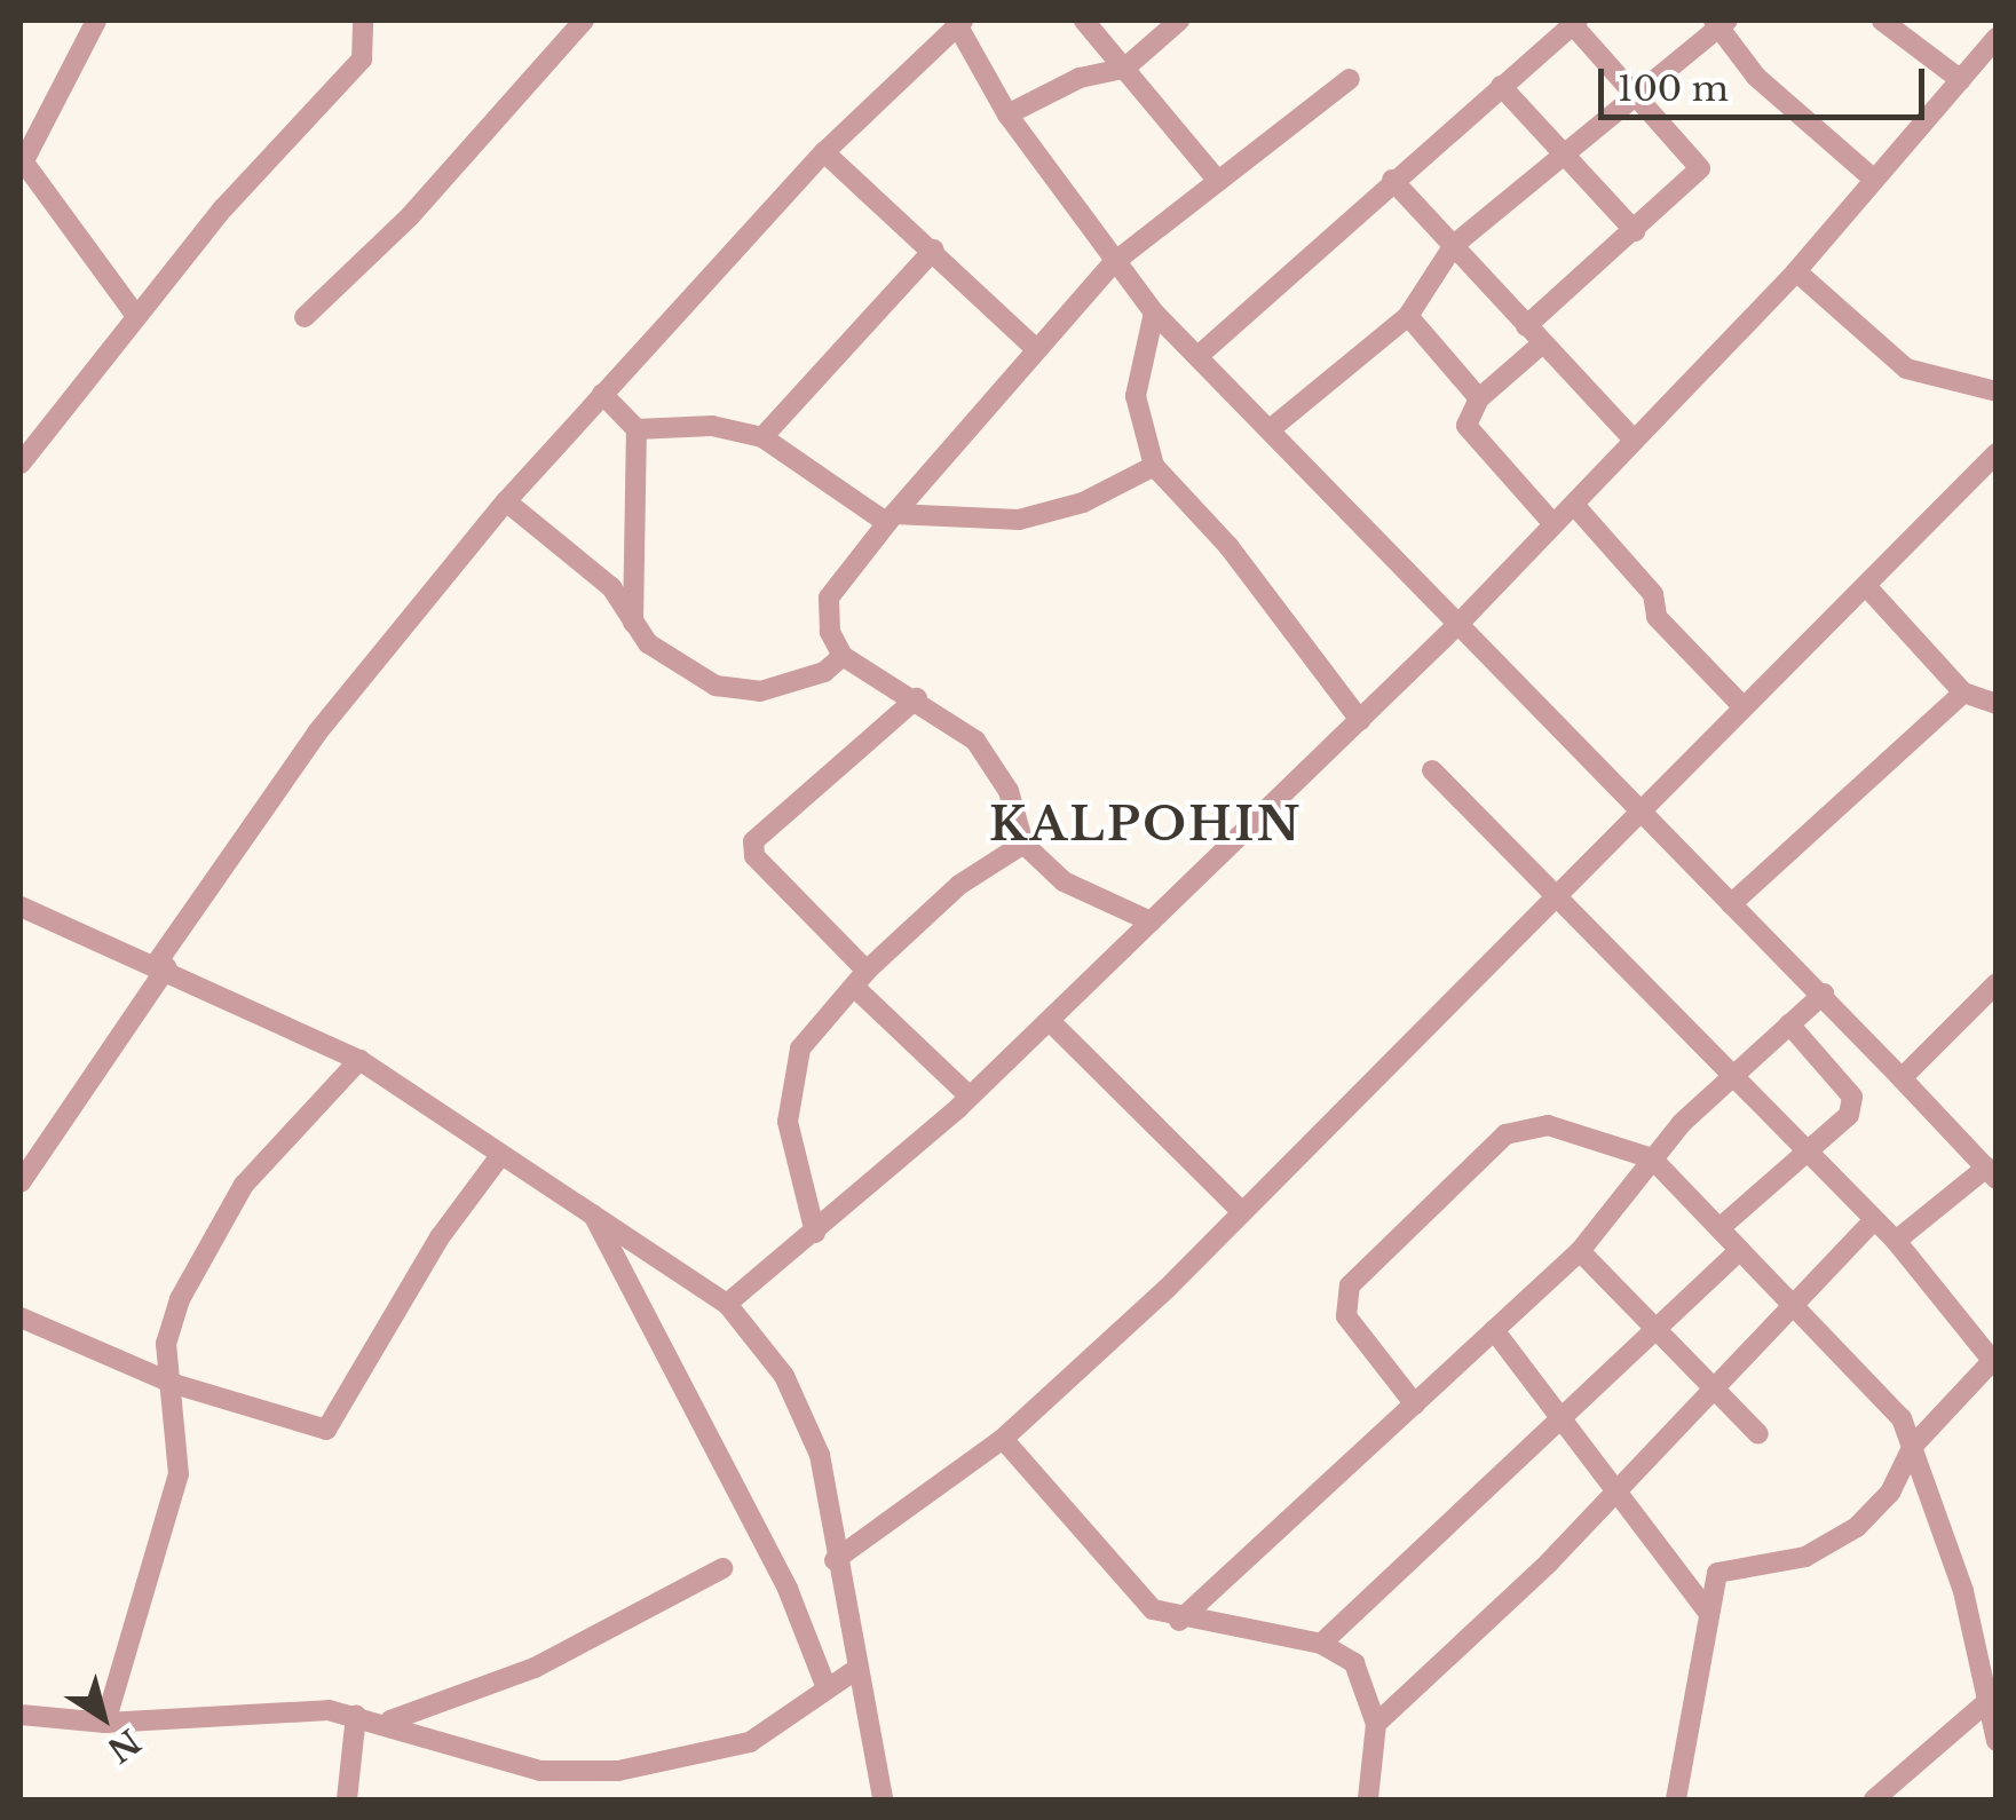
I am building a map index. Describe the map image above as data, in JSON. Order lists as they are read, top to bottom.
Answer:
{
  "districts": ["KALPOHIN"],
  "scale_bar": "100 m",
  "north": "bottom right"
}
